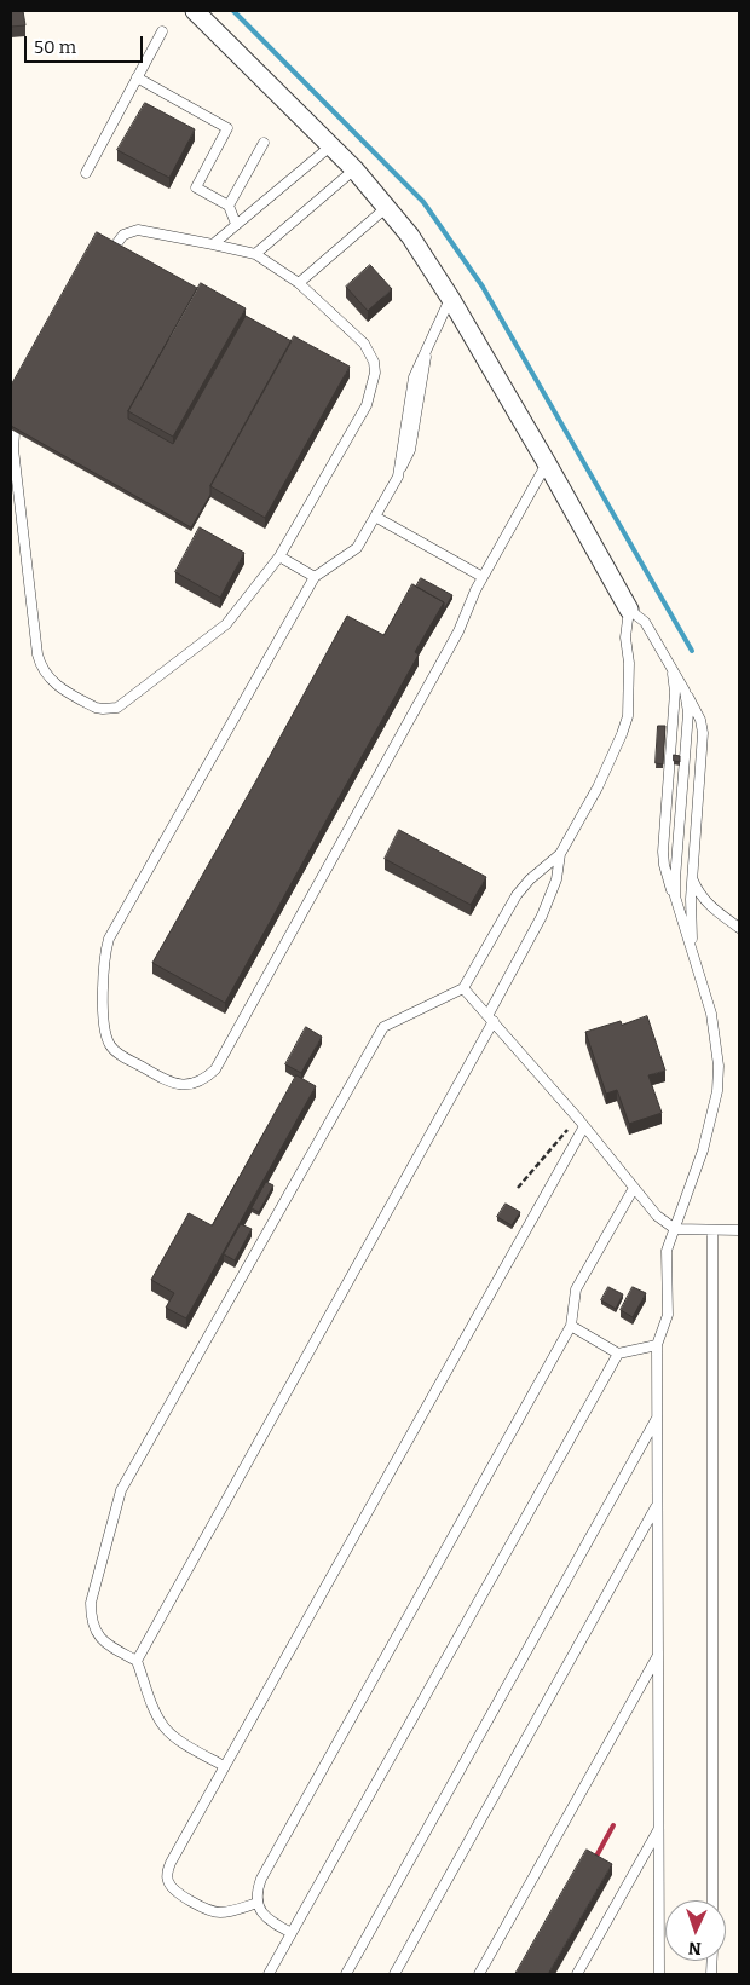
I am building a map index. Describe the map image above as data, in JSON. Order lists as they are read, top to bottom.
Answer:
{
  "scale_bar": "50 m",
  "north": "bottom"
}
